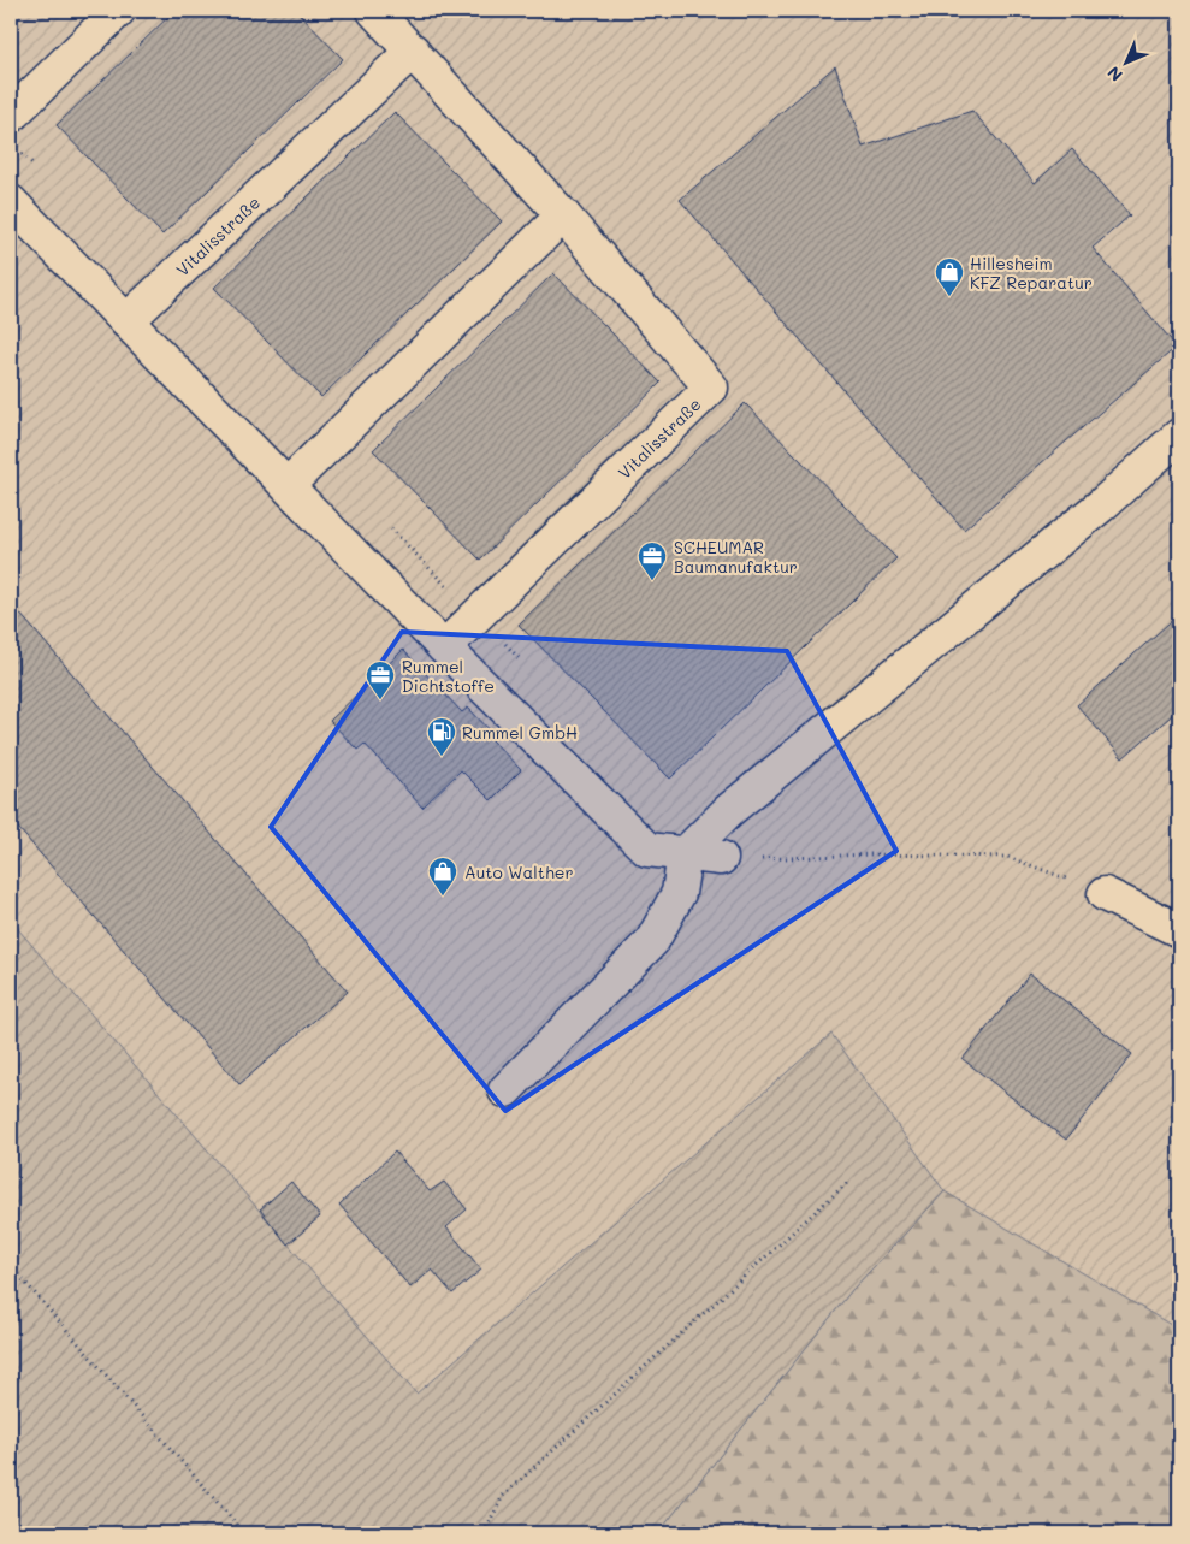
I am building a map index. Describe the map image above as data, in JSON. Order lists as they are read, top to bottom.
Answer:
{
  "streets": {
    "street": ["Vitalisstraße"]
  },
  "places": {
    "shop": ["Hillesheim KFZ Reparatur", "Auto Walther"],
    "office": ["SCHEUMAR Baumanufaktur", "Rummel Dichtstoffe"],
    "fuel station": ["Rummel GmbH"]
  },
  "north": "bottom left"
}
